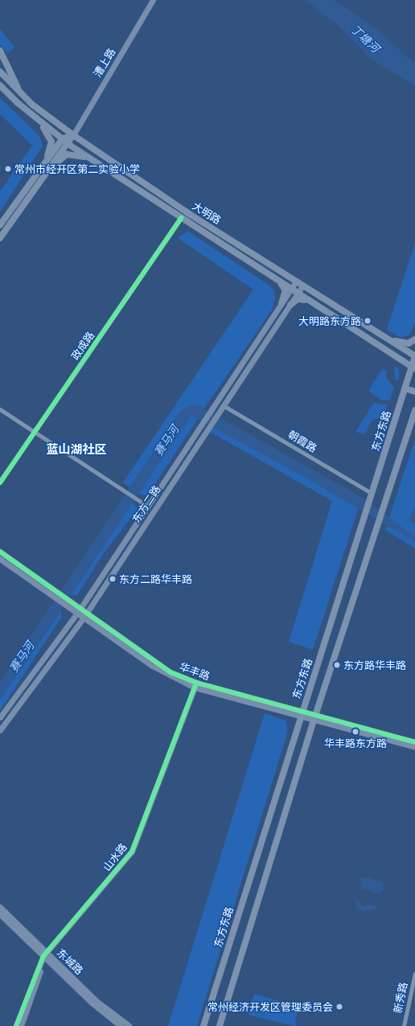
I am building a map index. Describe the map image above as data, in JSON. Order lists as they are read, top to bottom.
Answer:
{
  "streets": {
    "main road": [
      "漕上路",
      "大明路",
      "东方东路",
      "东方二路",
      "华丰路",
      "山水路",
      "东城路"
    ],
    "street": ["政成路", "朝霞路", "新秀路"]
  },
  "crossings": [
    ["漕上路", "大明路"],
    ["大明路", "政成路"],
    ["大明路", "东方东路"],
    ["大明路", "东方二路"],
    ["东方东路", "朝霞路"],
    ["东方东路", "华丰路"],
    ["朝霞路", "东方二路"],
    ["东方二路", "华丰路"],
    ["华丰路", "山水路"],
    ["山水路", "东城路"]
  ],
  "districts": ["蓝山湖社区"],
  "water": ["丁塘河", "赛马河"],
  "places": [
    "常州市经开区第二实验小学",
    "大明路东方路",
    "东方二路华丰路",
    "东方路华丰路",
    "华丰路东方路",
    "常州经济开发区管理委员会"
  ]
}
